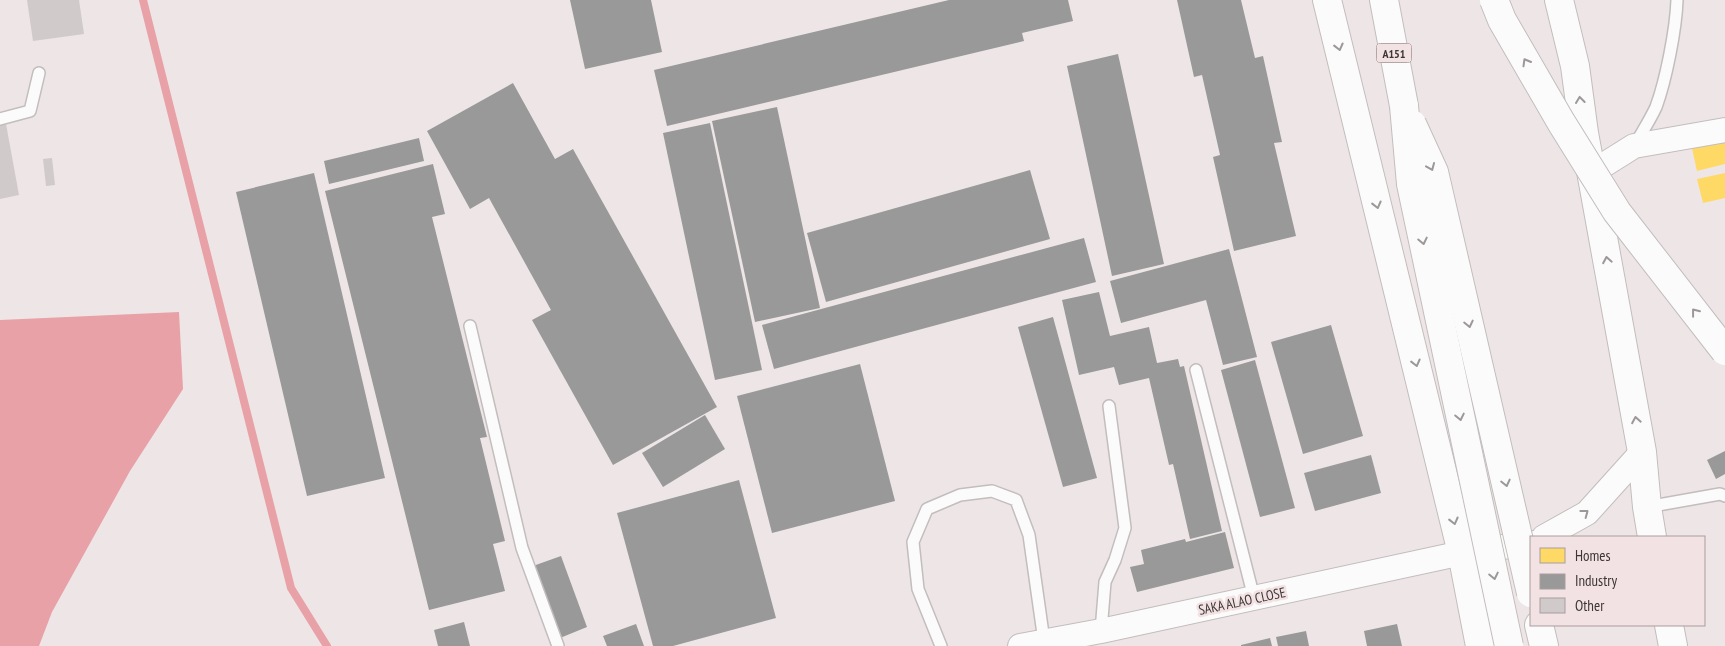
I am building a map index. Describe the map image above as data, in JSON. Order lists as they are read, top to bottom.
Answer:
{
  "streets": {
    "main road": ["A151"],
    "street": ["SAKA ALAO CLOSE"]
  },
  "legend": ["Homes", "Industry", "Other"]
}
